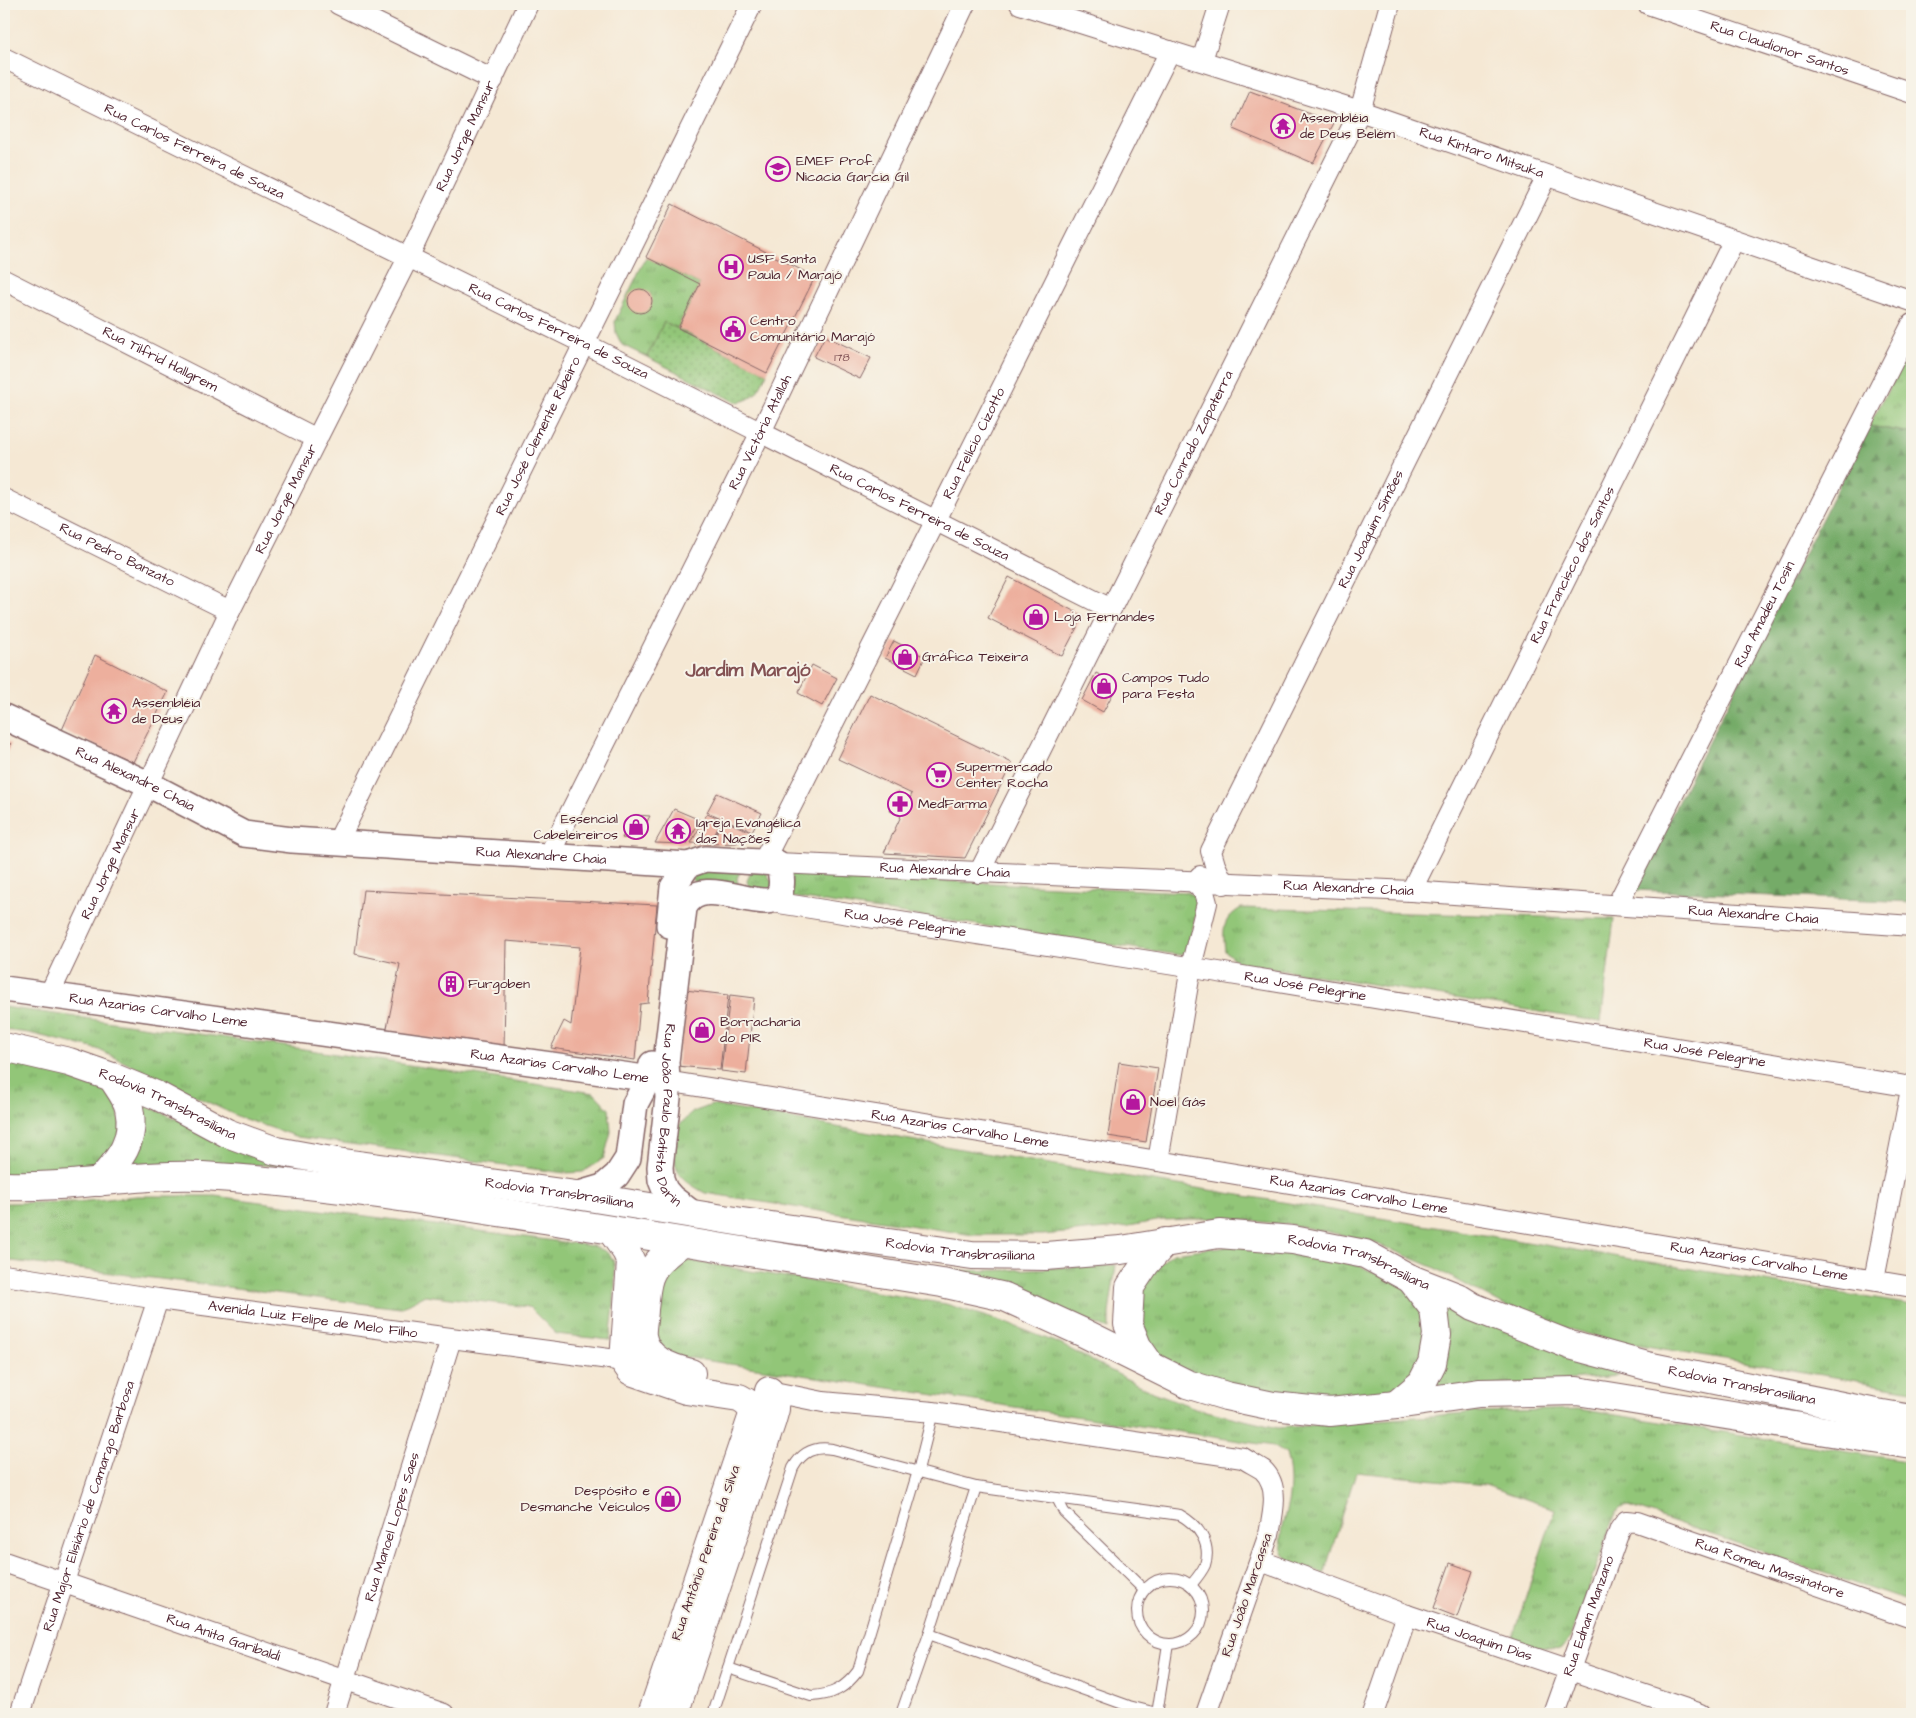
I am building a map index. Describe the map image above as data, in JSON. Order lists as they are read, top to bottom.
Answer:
{
  "streets": {
    "main road": ["Rodovia Transbrasiliana", "Rua Antônio Pereira da Silva"],
    "street": [
      "Rua Claudionor Santos",
      "Rua Jorge Mansur",
      "Rua Carlos Ferreira de Souza",
      "Rua Kintaro Mitsuka",
      "Rua Tilfrid Hallgrem",
      "Rua Victória Atallah",
      "Rua José Clemente Ribeiro",
      "Rua Conrado Zapaterra",
      "Rua Felício Cizotto",
      "Rua Joaquim Simões",
      "Rua Pedro Banzato",
      "Rua Francisco dos Santos",
      "Rua Amadeu Tosin",
      "Rua Alexandre Chaia",
      "Rua José Pelegrine",
      "Rua Azarias Carvalho Leme",
      "Rua João Paulo Batista Darin",
      "Avenida Luiz Felipe de Melo Filho",
      "Rua Major Elisiário de Camargo Barbosa",
      "Rua Manoel Lopes Saes",
      "Rua Romeu Massinatore",
      "Rua João Marcassa",
      "Rua Ednan Manzano",
      "Rua Anita Garibaldi",
      "Rua Joaquim Dias"
    ]
  },
  "crossings": [
    ["Rua Jorge Mansur", "Rua Carlos Ferreira de Souza"],
    ["Rua Jorge Mansur", "Rua Tilfrid Hallgrem"],
    ["Rua Jorge Mansur", "Rua Pedro Banzato"],
    ["Rua Jorge Mansur", "Rua Alexandre Chaia"],
    ["Rua Jorge Mansur", "Rua Azarias Carvalho Leme"],
    ["Rua Carlos Ferreira de Souza", "Rua Victória Atallah"],
    ["Rua Carlos Ferreira de Souza", "Rua José Clemente Ribeiro"],
    ["Rua Carlos Ferreira de Souza", "Rua Conrado Zapaterra"],
    ["Rua Carlos Ferreira de Souza", "Rua Felício Cizotto"],
    ["Rua Kintaro Mitsuka", "Rua Conrado Zapaterra"],
    ["Rua Kintaro Mitsuka", "Rua Felício Cizotto"],
    ["Rua Kintaro Mitsuka", "Rua Joaquim Simões"],
    ["Rua Kintaro Mitsuka", "Rua Francisco dos Santos"],
    ["Rua Victória Atallah", "Rua Alexandre Chaia"],
    ["Rua José Clemente Ribeiro", "Rua Alexandre Chaia"],
    ["Rua Conrado Zapaterra", "Rua Alexandre Chaia"],
    ["Rua Felício Cizotto", "Rua Alexandre Chaia"],
    ["Rua Felício Cizotto", "Rua José Pelegrine"],
    ["Rua Joaquim Simões", "Rua Alexandre Chaia"],
    ["Rua Francisco dos Santos", "Rua Alexandre Chaia"],
    ["Rua Amadeu Tosin", "Rua Alexandre Chaia"],
    ["Rua Alexandre Chaia", "Rua José Pelegrine"],
    ["Rua Alexandre Chaia", "Rua João Paulo Batista Darin"],
    ["Rua José Pelegrine", "Rua João Paulo Batista Darin"],
    ["Rua Azarias Carvalho Leme", "Rua João Paulo Batista Darin"],
    ["Rodovia Transbrasiliana", "Rua João Paulo Batista Darin"],
    ["Avenida Luiz Felipe de Melo Filho", "Rua Major Elisiário de Camargo Barbosa"],
    ["Avenida Luiz Felipe de Melo Filho", "Rua Manoel Lopes Saes"],
    ["Rua Major Elisiário de Camargo Barbosa", "Rua Anita Garibaldi"],
    ["Rua Manoel Lopes Saes", "Rua Anita Garibaldi"],
    ["Rua Romeu Massinatore", "Rua Ednan Manzano"],
    ["Rua João Marcassa", "Rua Joaquim Dias"],
    ["Rua Ednan Manzano", "Rua Joaquim Dias"]
  ],
  "districts": ["Jardim Marajó"],
  "places": {
    "temple": ["Assembléia de Deus Belém", "Assembléia de Deus", "Igreja Evangélica das Nações"],
    "school or university": ["EMEF Prof. Nicacia Garcia Gil"],
    "hospital": ["USF Santa Paula / Marajó"],
    "public building": ["Centro Comunitário Marajó"],
    "shop": [
      "Loja Fernandes",
      "Gráfica Teixeira",
      "Campos Tudo para Festa",
      "Essencial Cabeleireiros",
      "Borracharia do PIR",
      "Noel Gás",
      "Despósito e Desmanche Veículos"
    ],
    "supermarket": ["Supermercado Center Rocha"],
    "pharmacy": ["MedFarma"],
    "building": ["Furgoben"]
  },
  "house_numbers": ["178"]
}
